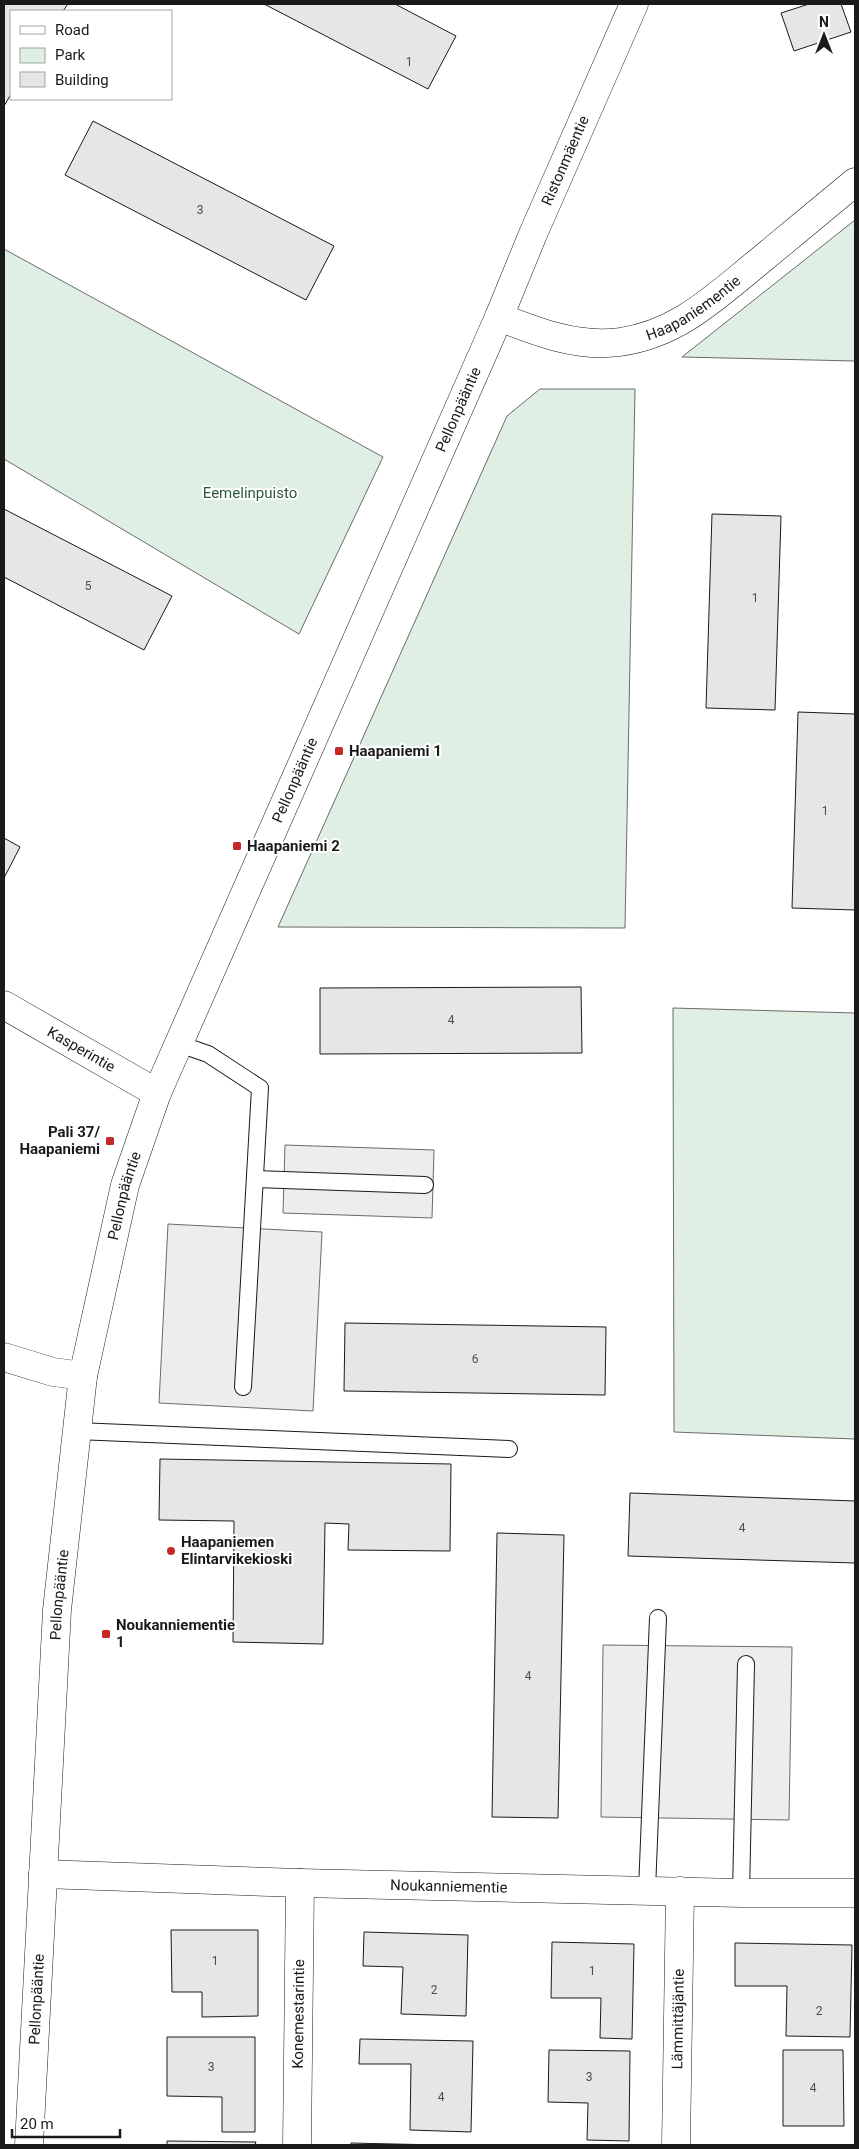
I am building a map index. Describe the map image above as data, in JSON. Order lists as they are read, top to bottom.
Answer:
{
  "streets": {
    "street": [
      "Ristonmäentie",
      "Haapaniementie",
      "Pellonpääntie",
      "Kasperintie",
      "Noukanniementie",
      "Konemestarintie",
      "Lämmittäjäntie"
    ]
  },
  "crossings": [
    ["Ristonmäentie", "Haapaniementie"],
    ["Ristonmäentie", "Pellonpääntie"],
    ["Haapaniementie", "Pellonpääntie"],
    ["Pellonpääntie", "Kasperintie"],
    ["Pellonpääntie", "Noukanniementie"],
    ["Noukanniementie", "Konemestarintie"],
    ["Noukanniementie", "Lämmittäjäntie"]
  ],
  "parks": ["Eemelinpuisto"],
  "places": {
    "transit": [
      "Haapaniemi 1",
      "Haapaniemi 2",
      "Pali 37/ Haapaniemi",
      "Noukanniementie 1"
    ],
    "other": ["Haapaniemen Elintarvikekioski"]
  },
  "house_numbers": [
    "1",
    "3",
    "5",
    "1",
    "1",
    "4",
    "6",
    "4",
    "4",
    "1",
    "1",
    "2",
    "2",
    "3",
    "3",
    "4",
    "4"
  ],
  "legend": ["Road", "Park", "Building"],
  "scale_bar": "20 m",
  "north": "top"
}
